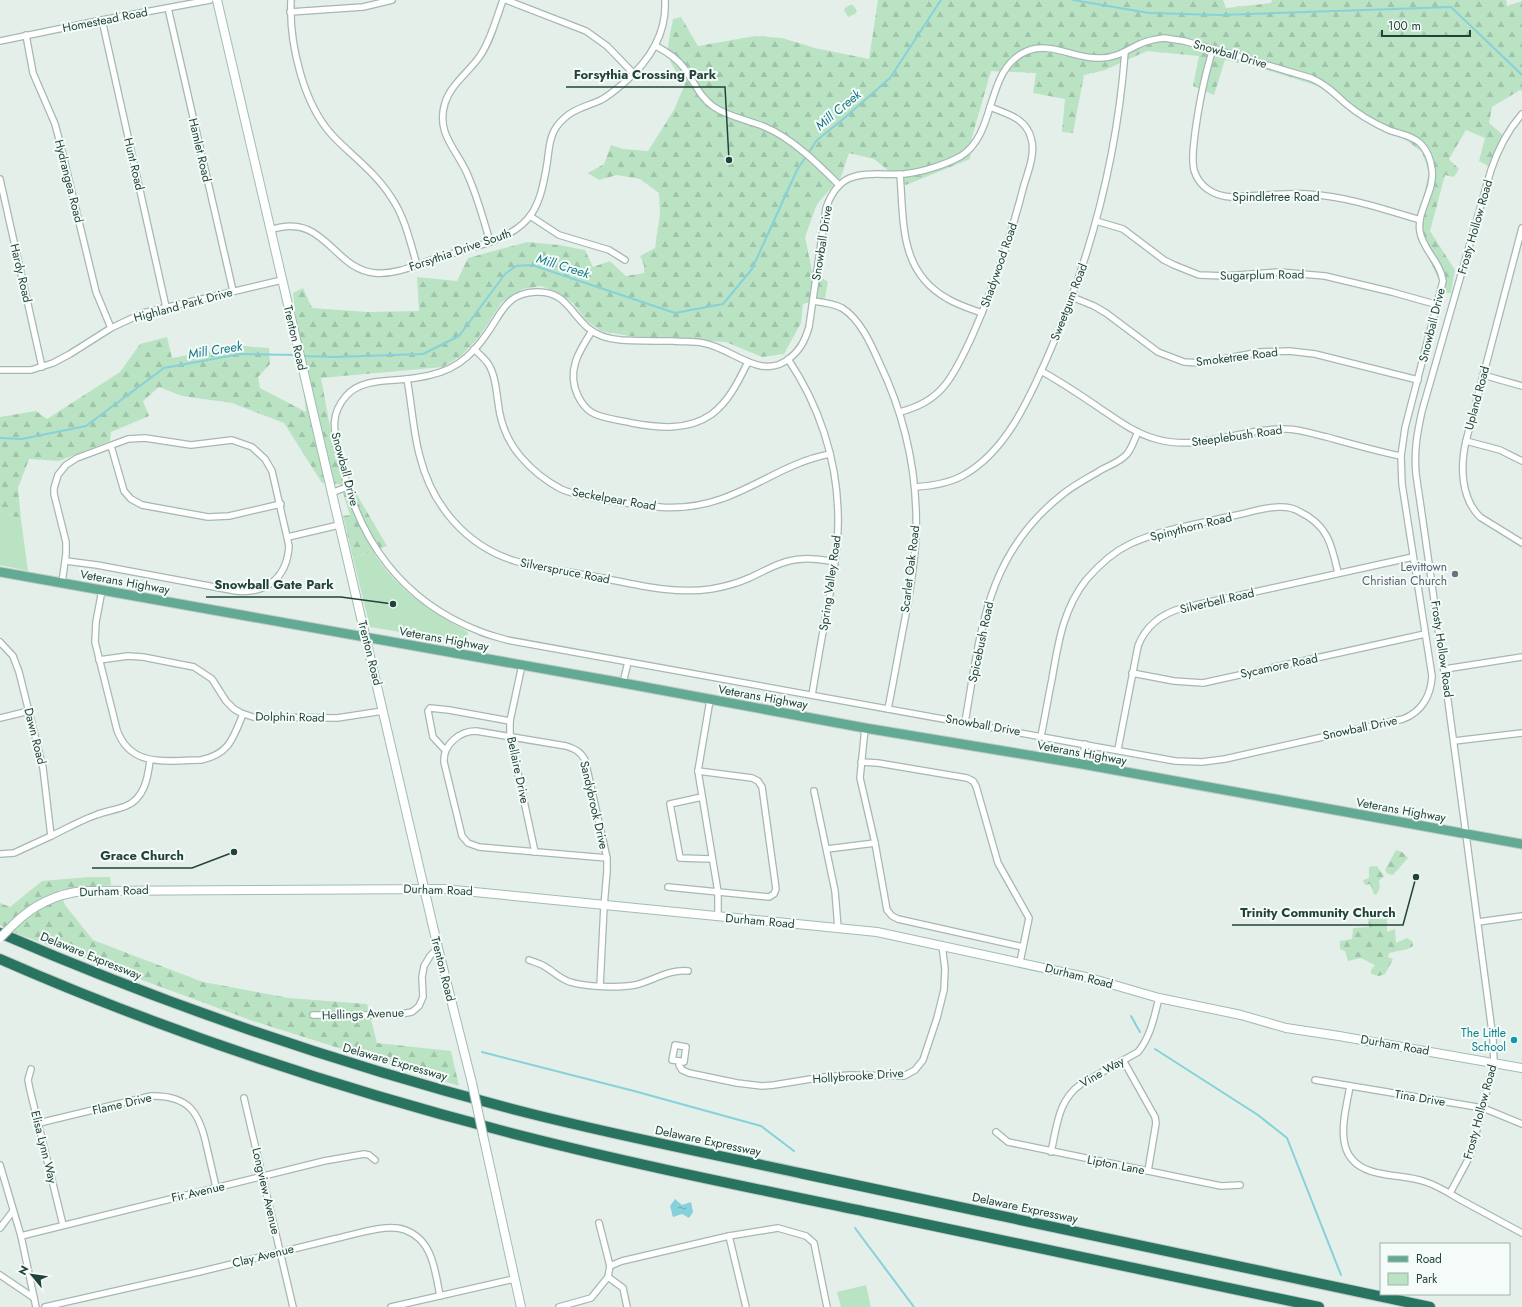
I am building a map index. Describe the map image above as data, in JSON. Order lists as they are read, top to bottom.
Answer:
{
  "streets": {
    "highway": ["Delaware Expressway"],
    "main road": ["Trenton Road", "Veterans Highway", "Durham Road"],
    "street": [
      "Homestead Road",
      "Snowball Drive",
      "Hamlet Road",
      "Hunt Road",
      "Hydrangea Road",
      "Spindletree Road",
      "Frosty Hollow Road",
      "Forsythia Drive South",
      "Shadywood Road",
      "Hardy Road",
      "Sugarplum Road",
      "Sweetgum Road",
      "Highland Park Drive",
      "Smoketree Road",
      "Upland Road",
      "Steeplebush Road",
      "Seckelpear Road",
      "Spinythorn Road",
      "Scarlet Oak Road",
      "Silverspruce Road",
      "Spring Valley Road",
      "Silverbell Road",
      "Spicebush Road",
      "Sycamore Road",
      "Dolphin Road",
      "Dawn Road",
      "Bellaire Drive",
      "Sandybrook Drive",
      "Hellings Avenue",
      "Vine Way",
      "Hollybrooke Drive",
      "Tina Drive",
      "Flame Drive",
      "Elisa Lynn Way",
      "Lipton Lane",
      "Longview Avenue",
      "Fir Avenue",
      "Clay Avenue"
    ]
  },
  "crossings": [
    ["Homestead Road", "Hamlet Road"],
    ["Homestead Road", "Hunt Road"],
    ["Homestead Road", "Hydrangea Road"],
    ["Snowball Drive", "Spindletree Road"],
    ["Snowball Drive", "Shadywood Road"],
    ["Snowball Drive", "Sugarplum Road"],
    ["Snowball Drive", "Sweetgum Road"],
    ["Snowball Drive", "Smoketree Road"],
    ["Snowball Drive", "Steeplebush Road"],
    ["Snowball Drive", "Seckelpear Road"],
    ["Snowball Drive", "Spinythorn Road"],
    ["Snowball Drive", "Scarlet Oak Road"],
    ["Snowball Drive", "Silverspruce Road"],
    ["Snowball Drive", "Spring Valley Road"],
    ["Snowball Drive", "Silverbell Road"],
    ["Snowball Drive", "Spicebush Road"],
    ["Snowball Drive", "Sycamore Road"],
    ["Hamlet Road", "Highland Park Drive"],
    ["Hunt Road", "Highland Park Drive"],
    ["Hydrangea Road", "Highland Park Drive"],
    ["Frosty Hollow Road", "Veterans Highway"],
    ["Frosty Hollow Road", "Durham Road"],
    ["Frosty Hollow Road", "Tina Drive"],
    ["Forsythia Drive South", "Trenton Road"],
    ["Shadywood Road", "Scarlet Oak Road"],
    ["Hardy Road", "Highland Park Drive"],
    ["Sugarplum Road", "Sweetgum Road"],
    ["Sweetgum Road", "Smoketree Road"],
    ["Sweetgum Road", "Steeplebush Road"],
    ["Sweetgum Road", "Scarlet Oak Road"],
    ["Highland Park Drive", "Trenton Road"],
    ["Trenton Road", "Veterans Highway"],
    ["Trenton Road", "Dolphin Road"],
    ["Trenton Road", "Durham Road"],
    ["Trenton Road", "Hellings Avenue"],
    ["Steeplebush Road", "Spicebush Road"],
    ["Seckelpear Road", "Spring Valley Road"],
    ["Spinythorn Road", "Silverbell Road"],
    ["Silverspruce Road", "Spring Valley Road"],
    ["Veterans Highway", "Bellaire Drive"],
    ["Silverbell Road", "Sycamore Road"],
    ["Bellaire Drive", "Sandybrook Drive"],
    ["Sandybrook Drive", "Durham Road"],
    ["Durham Road", "Vine Way"],
    ["Durham Road", "Hollybrooke Drive"],
    ["Vine Way", "Lipton Lane"],
    ["Flame Drive", "Elisa Lynn Way"],
    ["Flame Drive", "Fir Avenue"],
    ["Elisa Lynn Way", "Fir Avenue"],
    ["Longview Avenue", "Fir Avenue"],
    ["Longview Avenue", "Clay Avenue"]
  ],
  "water": ["Mill Creek"],
  "places": [
    "Forsythia Crossing Park",
    "Levittown Christian Church",
    "Snowball Gate Park",
    "Grace Church",
    "Trinity Community Church",
    "The Little School"
  ],
  "legend": ["Road", "Park"],
  "scale_bar": "100 m",
  "north": "top left"
}
